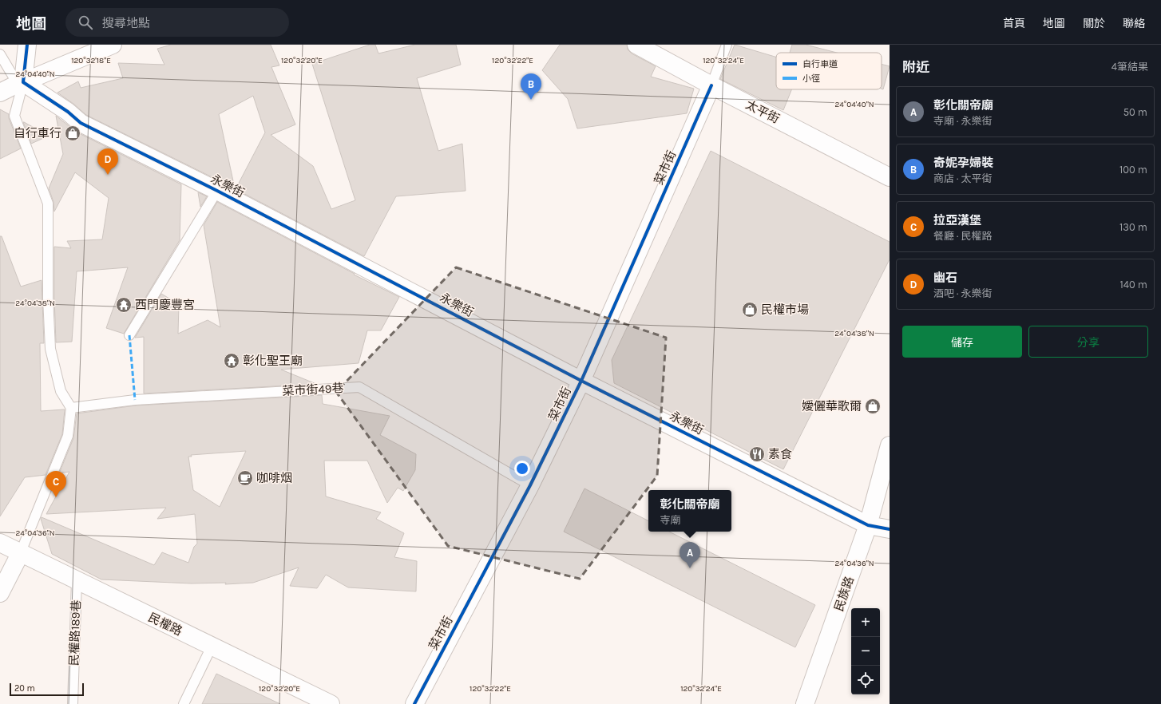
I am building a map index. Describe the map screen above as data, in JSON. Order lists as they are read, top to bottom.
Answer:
{
  "streets": {
    "street": [
      "太平街",
      "菜市街",
      "永樂街",
      "民族路",
      "民權路"
    ],
    "lane": ["菜市街49巷", "民權路189巷"]
  },
  "crossings": [
    ["太平街", "菜市街"],
    ["菜市街", "永樂街"],
    ["菜市街", "菜市街49巷"],
    ["永樂街", "民族路"],
    ["民權路", "民權路189巷"]
  ],
  "places": {
    "shop": ["自行車行", "民權市場", "嬡儷華歌爾"],
    "temple": ["西門慶豐宮", "彰化聖王廟"],
    "restaurant": ["素食"],
    "cafe": ["咖啡烟"]
  },
  "legend": ["自行車道", "小徑"],
  "scale_bar": "20 m",
  "page": {
    "header": "地圖",
    "search": "搜尋地點",
    "nav": [
      "首頁",
      "地圖",
      "關於",
      "聯絡"
    ],
    "heading": ["附近", "4筆結果"],
    "pins": [
      "B",
      "D",
      "C",
      "A"
    ],
    "list": [
      {
        "mark": "A",
        "name": "彰化關帝廟",
        "note": "寺廟 · 永樂街",
        "value": "50 m"
      },
      {
        "mark": "B",
        "name": "奇妮孕婦裝",
        "note": "商店 · 太平街",
        "value": "100 m"
      },
      {
        "mark": "C",
        "name": "拉亞漢堡",
        "note": "餐廳 · 民權路",
        "value": "130 m"
      },
      {
        "mark": "D",
        "name": "幽石",
        "note": "酒吧 · 永樂街",
        "value": "140 m"
      }
    ],
    "buttons": ["儲存", "分享"],
    "popup": ["彰化關帝廟", "寺廟"],
    "map_buttons": ["+", "−"],
    "scale": "20 m"
  },
  "coordinates": [
    "120°32'18\"E",
    "120°32'20\"E",
    "120°32'22\"E",
    "120°32'24\"E",
    "24°04'40\"N",
    "24°04'38\"N",
    "24°04'36\"N"
  ]
}
